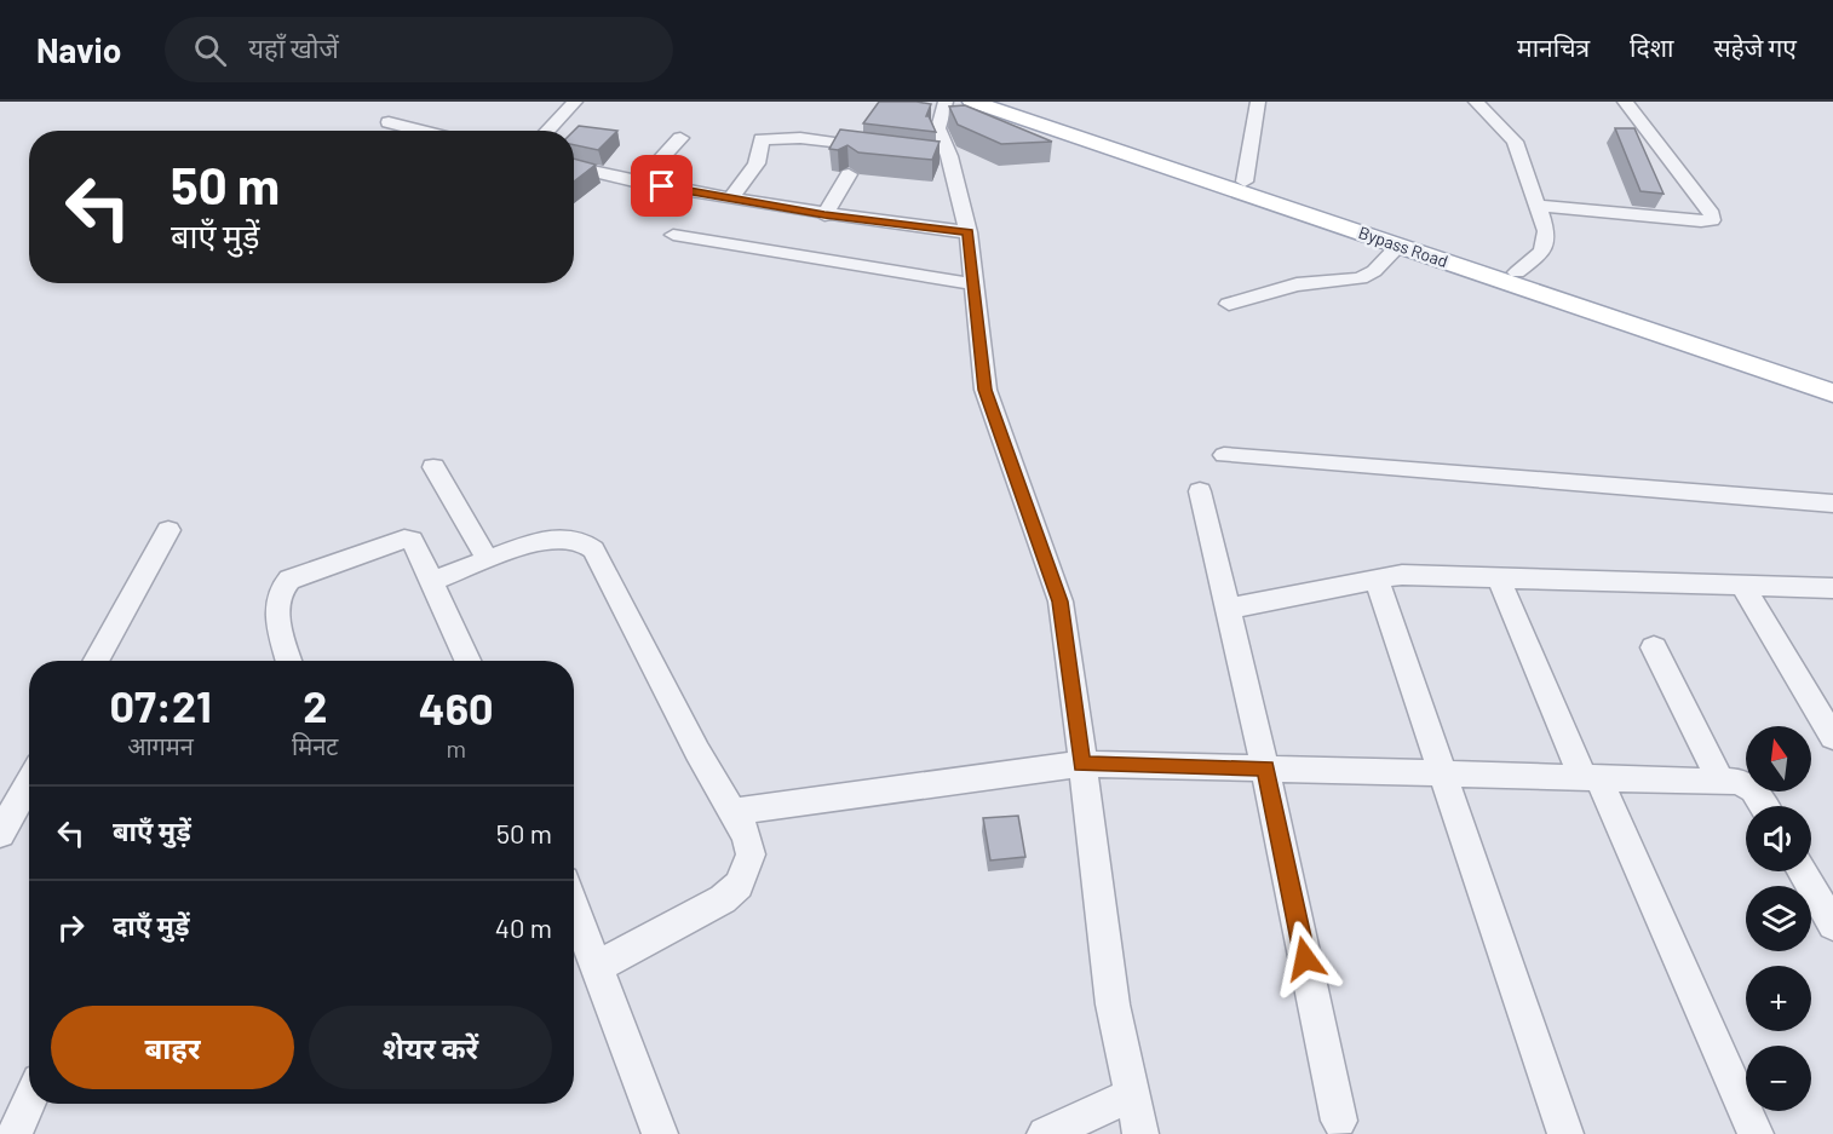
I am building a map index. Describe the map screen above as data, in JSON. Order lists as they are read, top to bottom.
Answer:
{
  "streets": {
    "main road": ["Bypass Road"]
  },
  "north": "top",
  "page": {
    "header": "Navio",
    "search": "यहाँ खोजें",
    "nav": ["मानचित्र", "दिशा", "सहेजे गए"],
    "turn": ["50 m", "बाएँ मुड़ें"],
    "eta": [
      "07:21",
      "आगमन",
      "2",
      "मिनट",
      "460",
      "m"
    ],
    "map_buttons": ["+", "−"],
    "list": [
      {
        "name": "बाएँ मुड़ें",
        "value": "50 m"
      },
      {
        "name": "दाएँ मुड़ें",
        "value": "40 m"
      }
    ],
    "buttons": ["बाहर", "शेयर करें"]
  }
}
